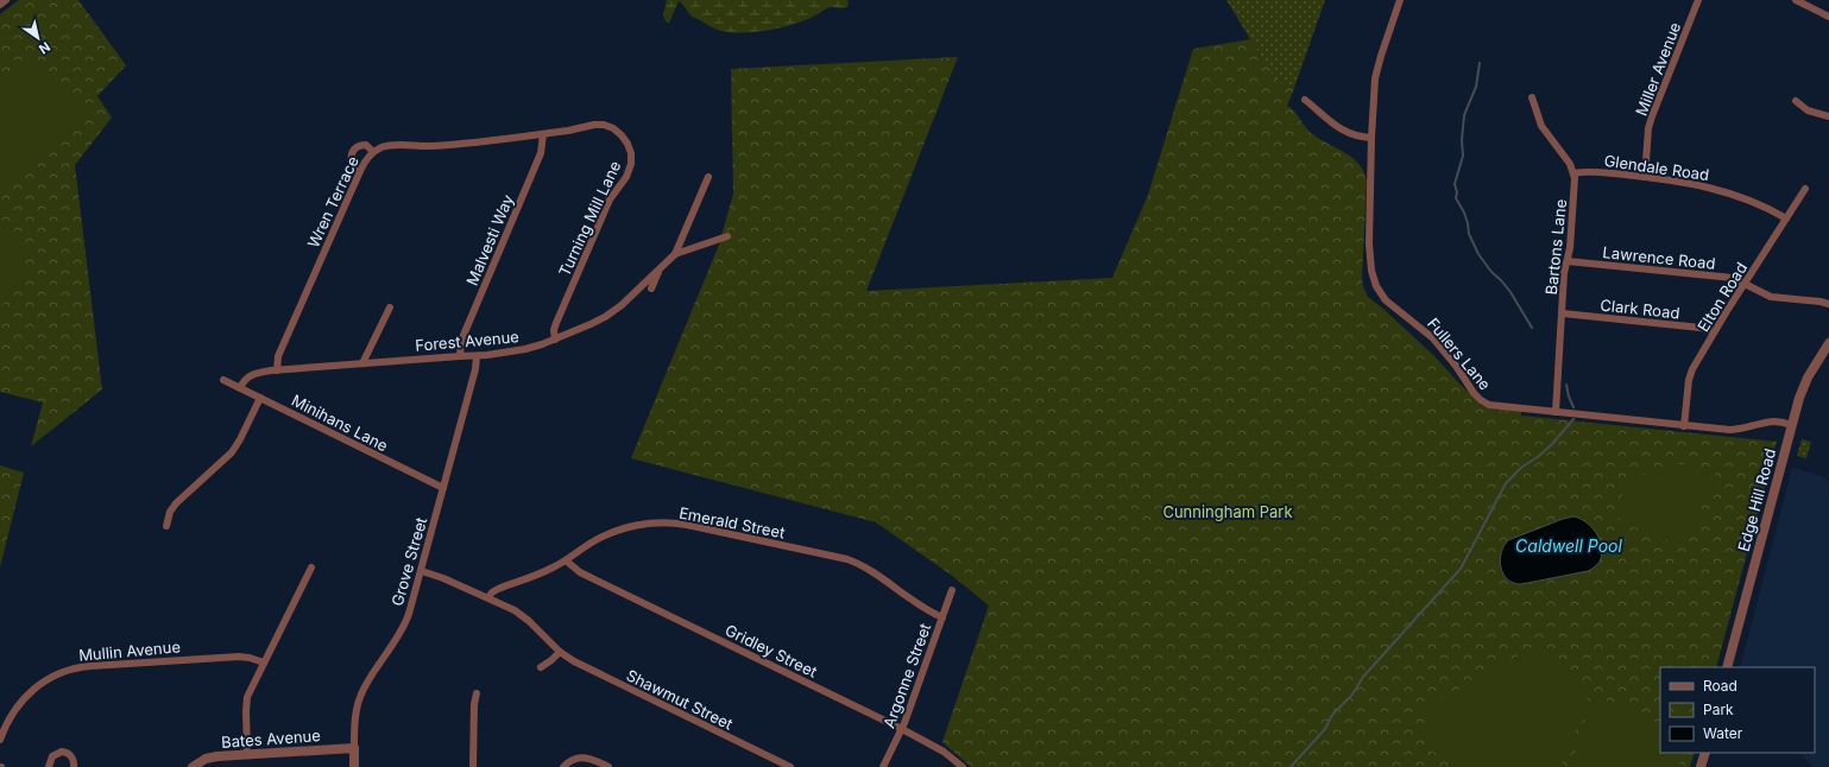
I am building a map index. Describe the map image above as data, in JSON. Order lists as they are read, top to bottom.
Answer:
{
  "streets": {
    "street": [
      "Miller Avenue",
      "Glendale Road",
      "Wren Terrace",
      "Turning Mill Lane",
      "Malvesti Way",
      "Bartons Lane",
      "Lawrence Road",
      "Elton Road",
      "Clark Road",
      "Forest Avenue",
      "Fullers Lane",
      "Minihans Lane",
      "Edge Hill Road",
      "Emerald Street",
      "Grove Street",
      "Mullin Avenue",
      "Gridley Street",
      "Argonne Street",
      "Shawmut Street",
      "Bates Avenue"
    ]
  },
  "crossings": [
    ["Miller Avenue", "Glendale Road"],
    ["Glendale Road", "Bartons Lane"],
    ["Glendale Road", "Elton Road"],
    ["Wren Terrace", "Turning Mill Lane"],
    ["Wren Terrace", "Malvesti Way"],
    ["Wren Terrace", "Forest Avenue"],
    ["Turning Mill Lane", "Malvesti Way"],
    ["Turning Mill Lane", "Forest Avenue"],
    ["Malvesti Way", "Forest Avenue"],
    ["Bartons Lane", "Lawrence Road"],
    ["Bartons Lane", "Clark Road"],
    ["Bartons Lane", "Fullers Lane"],
    ["Lawrence Road", "Elton Road"],
    ["Elton Road", "Clark Road"],
    ["Elton Road", "Fullers Lane"],
    ["Forest Avenue", "Minihans Lane"],
    ["Forest Avenue", "Grove Street"],
    ["Fullers Lane", "Edge Hill Road"],
    ["Minihans Lane", "Grove Street"],
    ["Emerald Street", "Gridley Street"],
    ["Emerald Street", "Argonne Street"],
    ["Emerald Street", "Shawmut Street"],
    ["Grove Street", "Shawmut Street"],
    ["Grove Street", "Bates Avenue"],
    ["Gridley Street", "Argonne Street"]
  ],
  "water": ["Caldwell Pool"],
  "parks": ["Cunningham Park"],
  "legend": ["Road", "Park", "Water"],
  "north": "bottom right"
}
